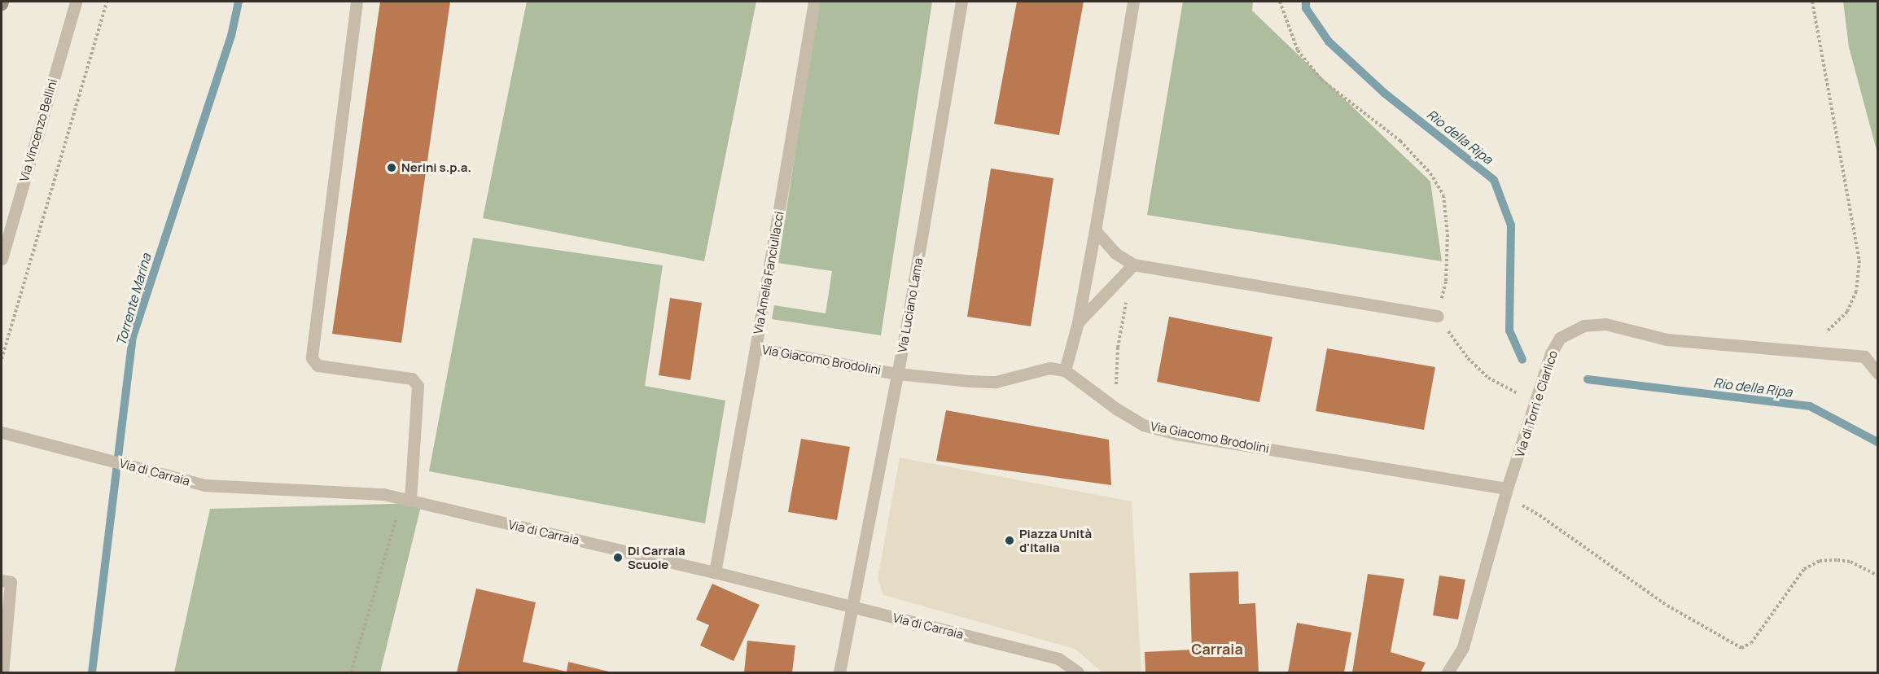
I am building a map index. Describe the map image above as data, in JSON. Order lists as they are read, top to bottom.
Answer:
{
  "streets": {
    "street": [
      "Via Vincenzo Bellini",
      "Via Amelia Fanciullacci",
      "Via Luciano Lama",
      "Via Giacomo Brodolini",
      "Via di Torri e Ciarlico",
      "Via di Carraia"
    ]
  },
  "crossings": [
    ["Via Amelia Fanciullacci", "Via Giacomo Brodolini"],
    ["Via Amelia Fanciullacci", "Via di Carraia"],
    ["Via Luciano Lama", "Via Giacomo Brodolini"],
    ["Via Luciano Lama", "Via di Carraia"],
    ["Via Giacomo Brodolini", "Via di Torri e Ciarlico"]
  ],
  "districts": ["Carraia"],
  "water": ["Rio della Ripa", "Torrente Marina"],
  "places": ["Nerini s.p.a.", "Piazza Unità d'Italia", "Di Carraia Scuole"]
}
